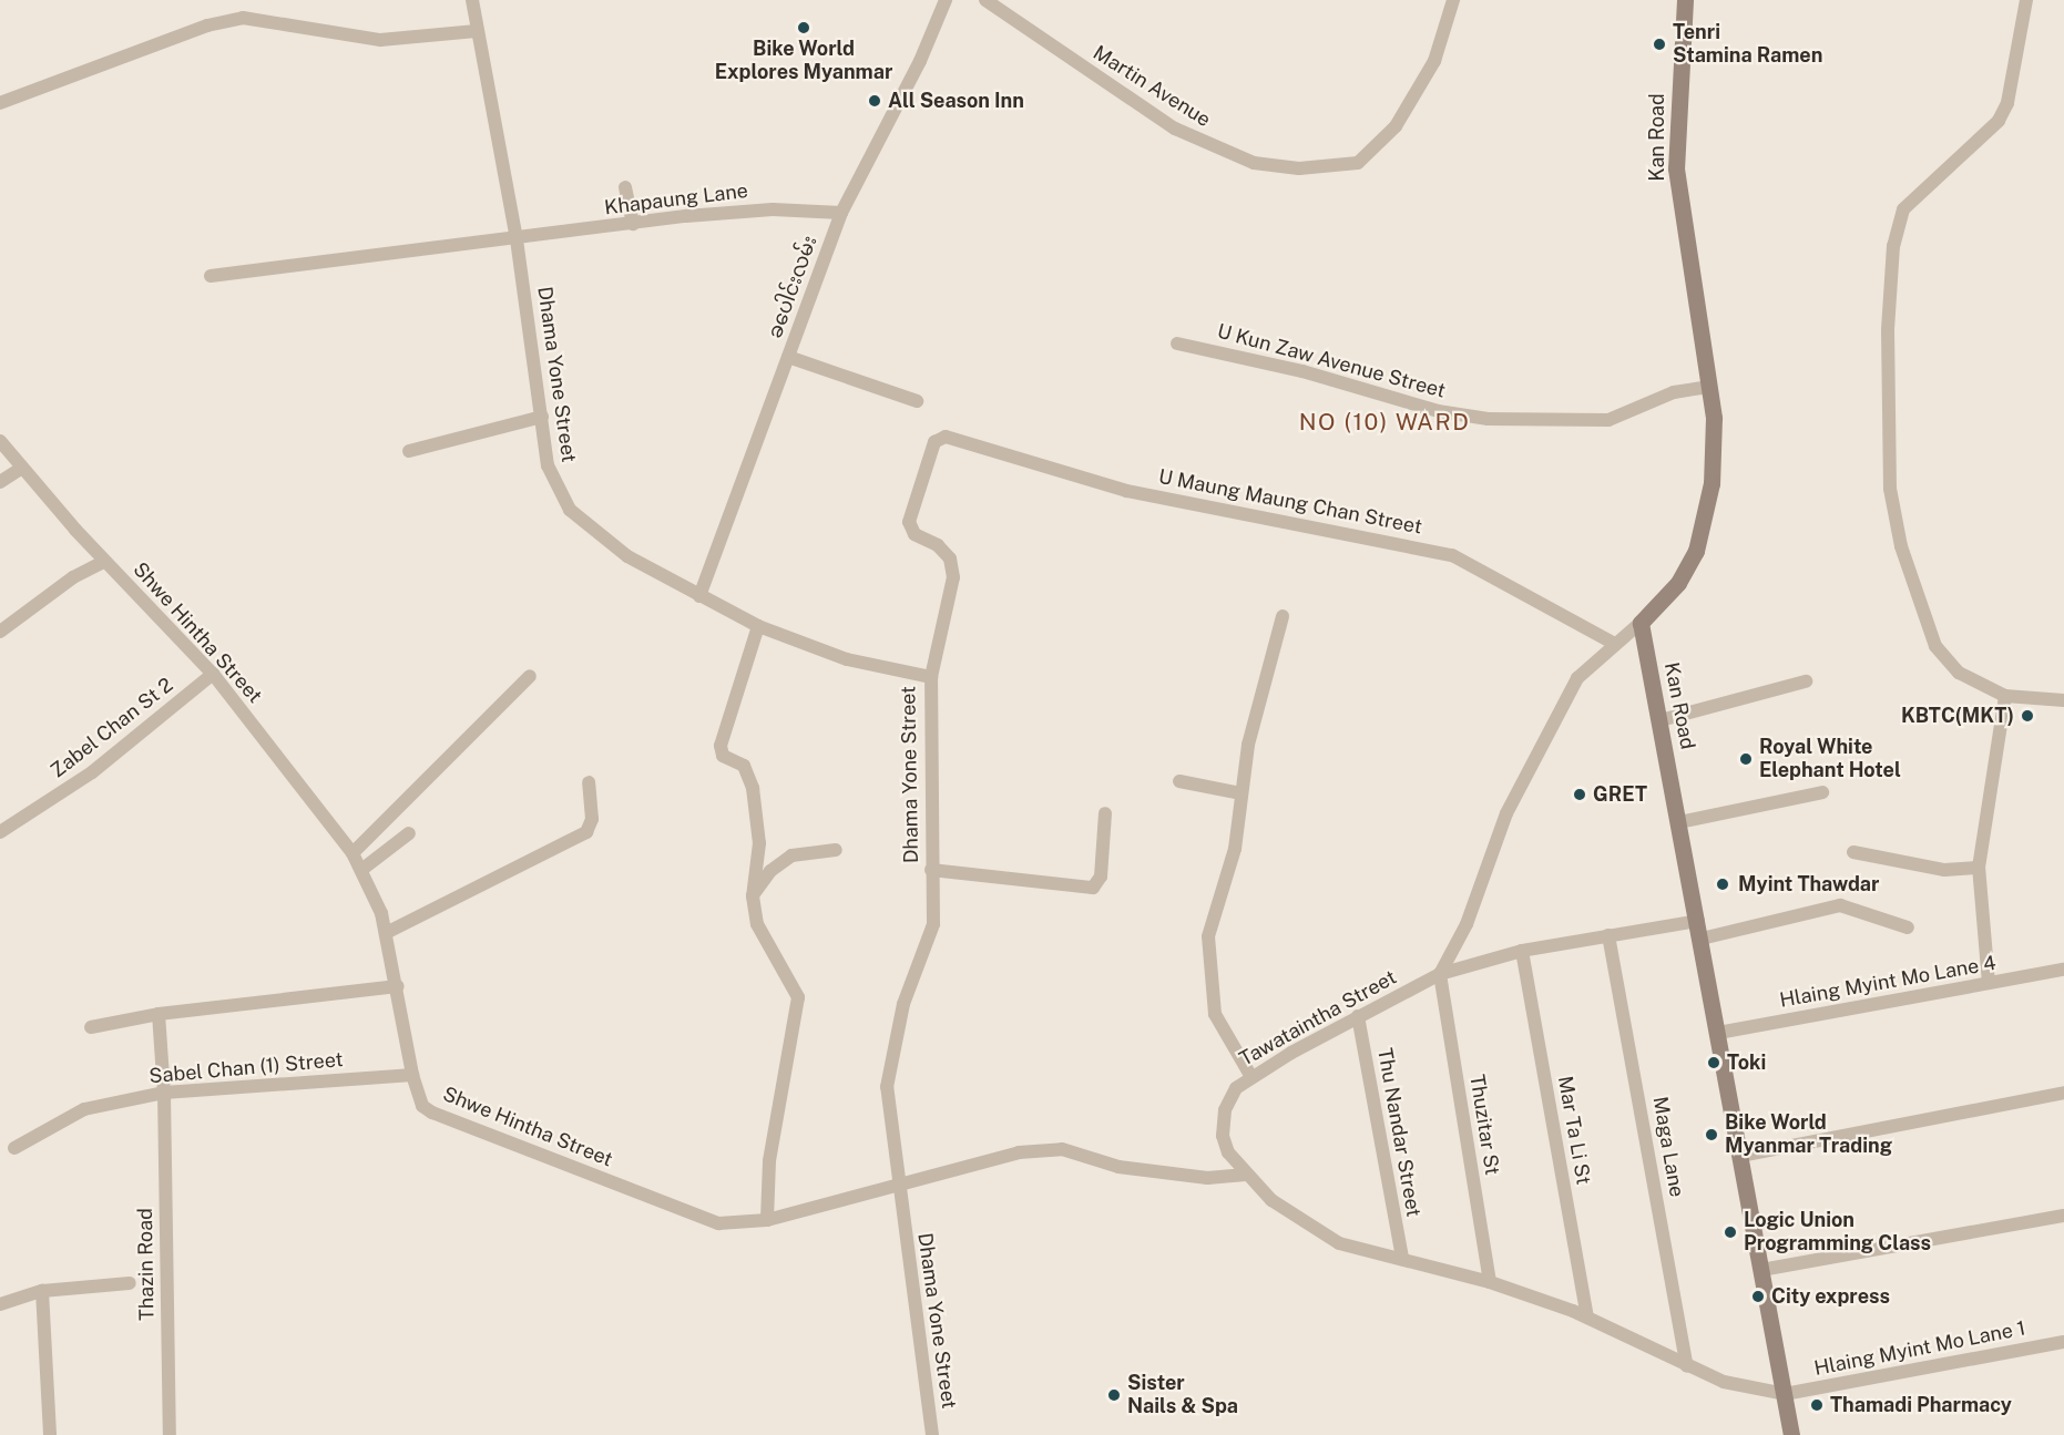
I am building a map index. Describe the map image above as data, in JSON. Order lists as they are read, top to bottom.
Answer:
{
  "streets": {
    "main road": ["Kan Road"],
    "street": [
      "Martin Avenue",
      "Khapaung Lane",
      "ခပေါင်းလမ်း",
      "U Kun Zaw Avenue Street",
      "Dhama Yone Street",
      "U Maung Maung Chan Street",
      "Shwe Hintha Street",
      "Zabel Chan St 2",
      "Hlaing Myint Mo Lane 4",
      "Tawataintha Street",
      "Sabel Chan (1) Street",
      "Thuzitar St",
      "Mar Ta Li St",
      "Thu Nandar Street",
      "Maga Lane",
      "Thazin Road",
      "Hlaing Myint Mo Lane 1"
    ]
  },
  "crossings": [
    ["Kan Road", "U Kun Zaw Avenue Street"],
    ["Kan Road", "Hlaing Myint Mo Lane 4"],
    ["Kan Road", "Tawataintha Street"],
    ["Kan Road", "Hlaing Myint Mo Lane 1"],
    ["Khapaung Lane", "ခပေါင်းလမ်း"],
    ["Khapaung Lane", "Dhama Yone Street"],
    ["ခပေါင်းလမ်း", "Dhama Yone Street"],
    ["Dhama Yone Street", "U Maung Maung Chan Street"],
    ["Dhama Yone Street", "Shwe Hintha Street"],
    ["Shwe Hintha Street", "Zabel Chan St 2"],
    ["Shwe Hintha Street", "Tawataintha Street"],
    ["Shwe Hintha Street", "Sabel Chan (1) Street"],
    ["Tawataintha Street", "Thuzitar St"],
    ["Tawataintha Street", "Mar Ta Li St"],
    ["Tawataintha Street", "Thu Nandar Street"],
    ["Tawataintha Street", "Maga Lane"],
    ["Tawataintha Street", "Hlaing Myint Mo Lane 1"],
    ["Sabel Chan (1) Street", "Thazin Road"]
  ],
  "districts": ["NO (10) WARD"],
  "places": [
    "Bike World Explores Myanmar",
    "Tenri Stamina Ramen",
    "All Season Inn",
    "KBTC(MKT)",
    "Royal White Elephant Hotel",
    "GRET",
    "Myint Thawdar",
    "Toki",
    "Bike World Myanmar Trading",
    "Logic Union Programming Class",
    "City express",
    "Sister Nails & Spa",
    "Thamadi Pharmacy"
  ]
}
